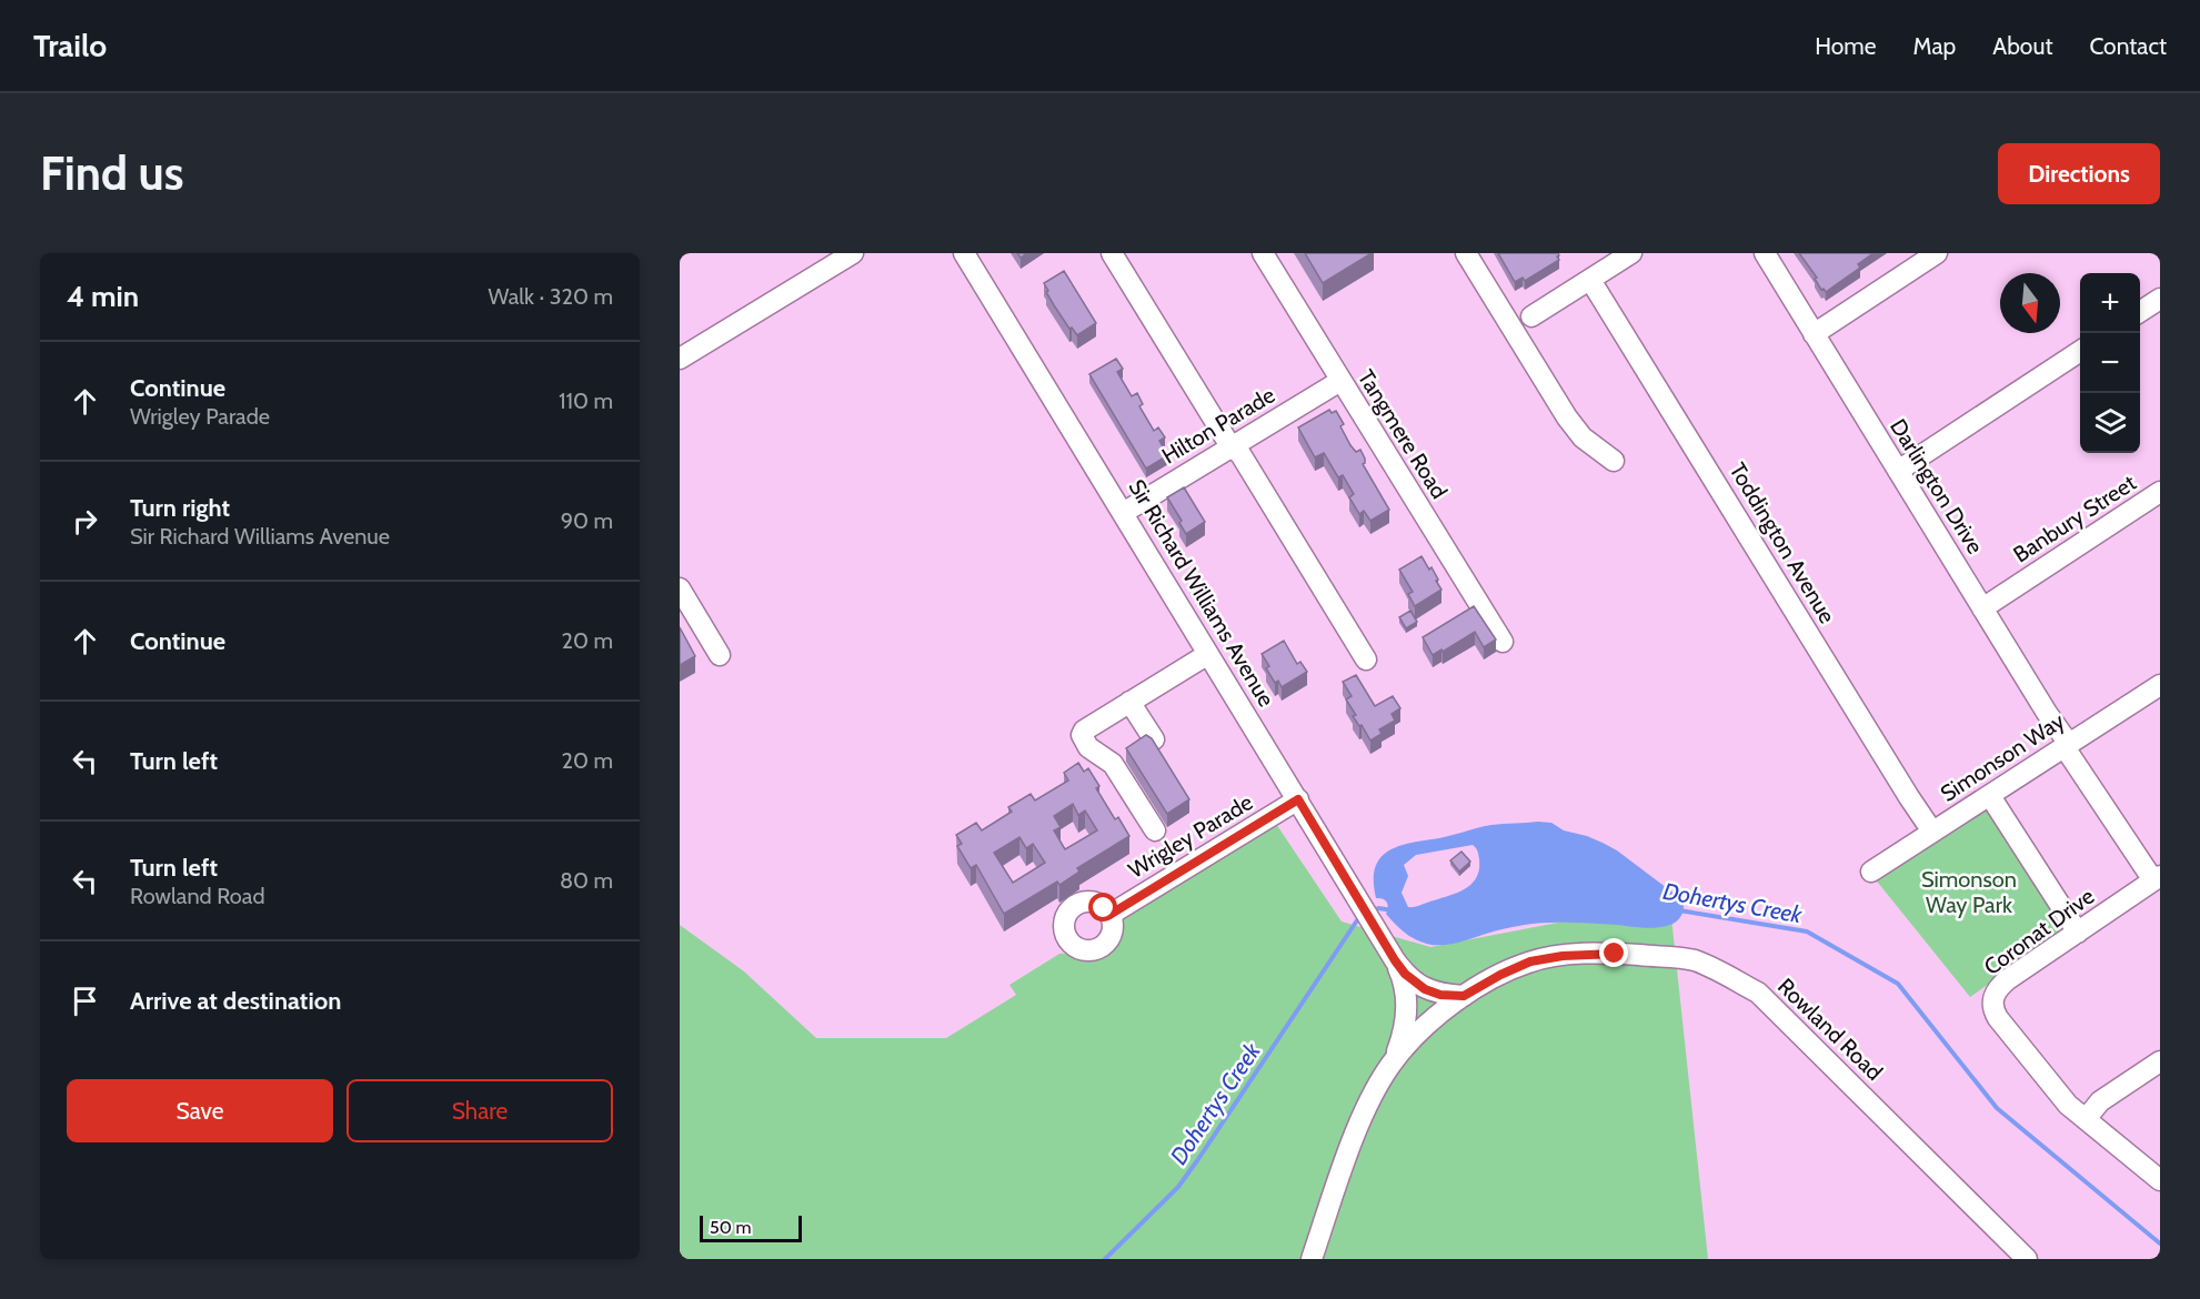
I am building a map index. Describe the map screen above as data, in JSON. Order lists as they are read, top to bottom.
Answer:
{
  "streets": {
    "street": [
      "Hilton Parade",
      "Tangmere Road",
      "Darlington Drive",
      "Banbury Street",
      "Toddington Avenue",
      "Sir Richard Williams Avenue",
      "Simonson Way",
      "Wrigley Parade",
      "Coronat Drive",
      "Rowland Road"
    ]
  },
  "crossings": [
    ["Hilton Parade", "Tangmere Road"],
    ["Hilton Parade", "Sir Richard Williams Avenue"],
    ["Darlington Drive", "Banbury Street"],
    ["Darlington Drive", "Simonson Way"],
    ["Darlington Drive", "Coronat Drive"],
    ["Toddington Avenue", "Simonson Way"],
    ["Sir Richard Williams Avenue", "Wrigley Parade"]
  ],
  "water": ["Dohertys Creek"],
  "parks": ["Simonson Way Park"],
  "scale_bar": "50 m",
  "north": "bottom",
  "page": {
    "header": "Trailo",
    "nav": [
      "Home",
      "Map",
      "About",
      "Contact"
    ],
    "buttons": [
      "Directions",
      ["Save", "Share"]
    ],
    "title": "Find us",
    "heading": ["4 min", "Walk · 320 m"],
    "map_buttons": ["+", "−"],
    "list": [
      ["Continue", "Wrigley Parade", "110 m"],
      ["Turn right", "Sir Richard Williams Avenue", "90 m"],
      ["Continue", "20 m"],
      ["Turn left", "20 m"],
      ["Turn left", "Rowland Road", "80 m"],
      "Arrive at destination"
    ],
    "scale": "50 m"
  }
}
